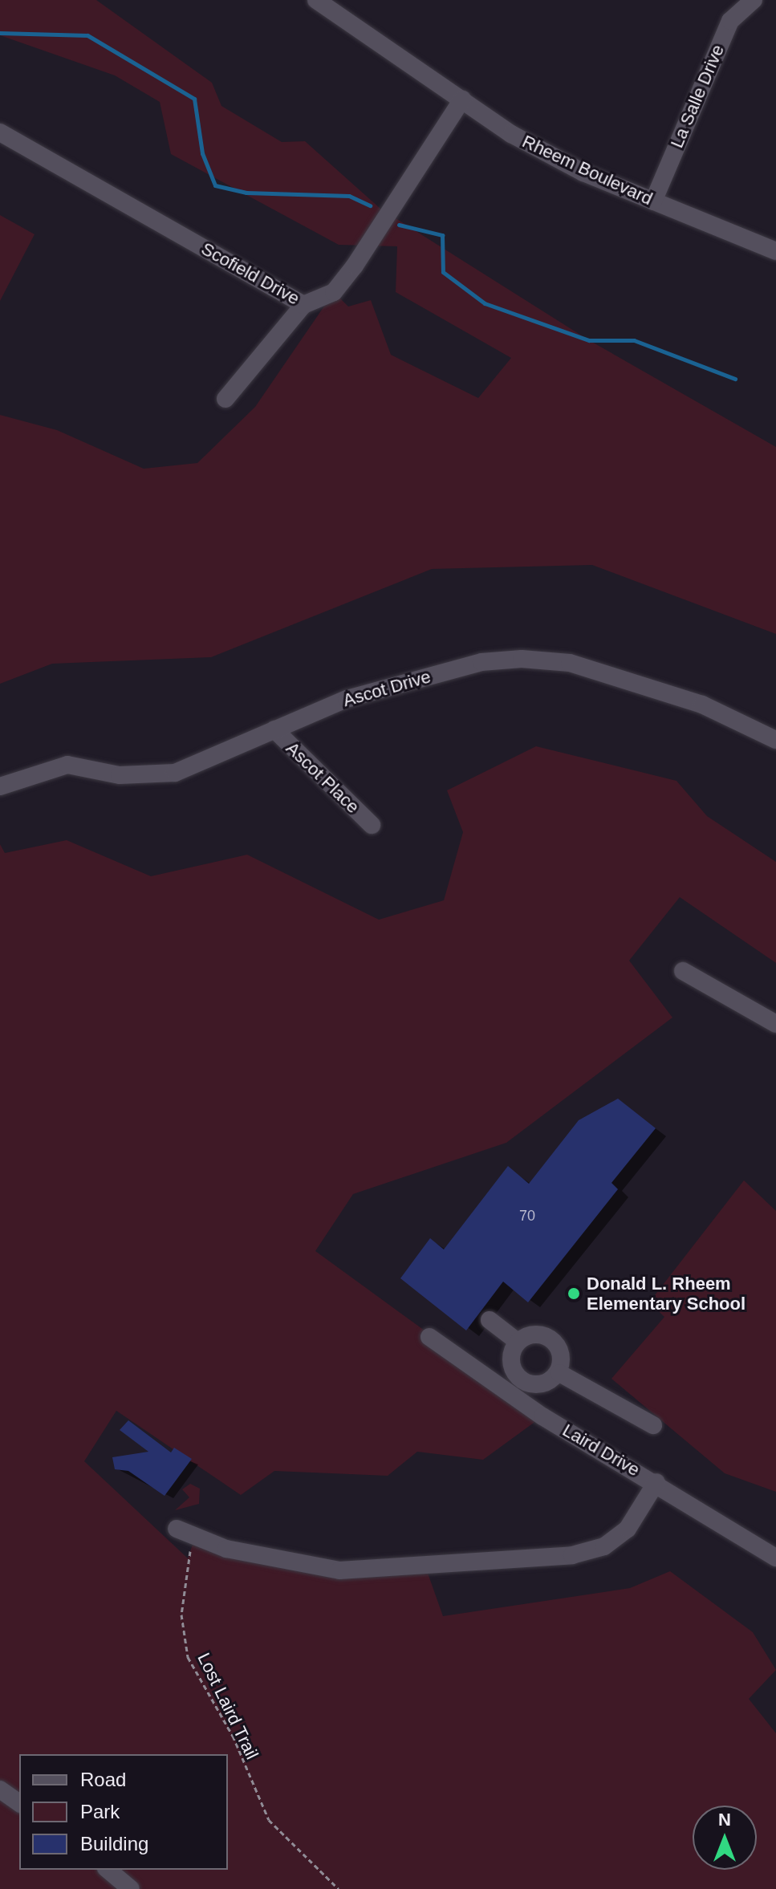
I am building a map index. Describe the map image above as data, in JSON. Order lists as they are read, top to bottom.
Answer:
{
  "streets": {
    "street": [
      "La Salle Drive",
      "Rheem Boulevard",
      "Scofield Drive",
      "Ascot Drive",
      "Ascot Place",
      "Laird Drive"
    ],
    "path": ["Lost Laird Trail"]
  },
  "crossings": [
    ["La Salle Drive", "Rheem Boulevard"],
    ["Rheem Boulevard", "Scofield Drive"],
    ["Ascot Drive", "Ascot Place"]
  ],
  "places": ["Donald L. Rheem Elementary School"],
  "house_numbers": ["70"],
  "legend": ["Road", "Park", "Building"],
  "north": "top"
}
